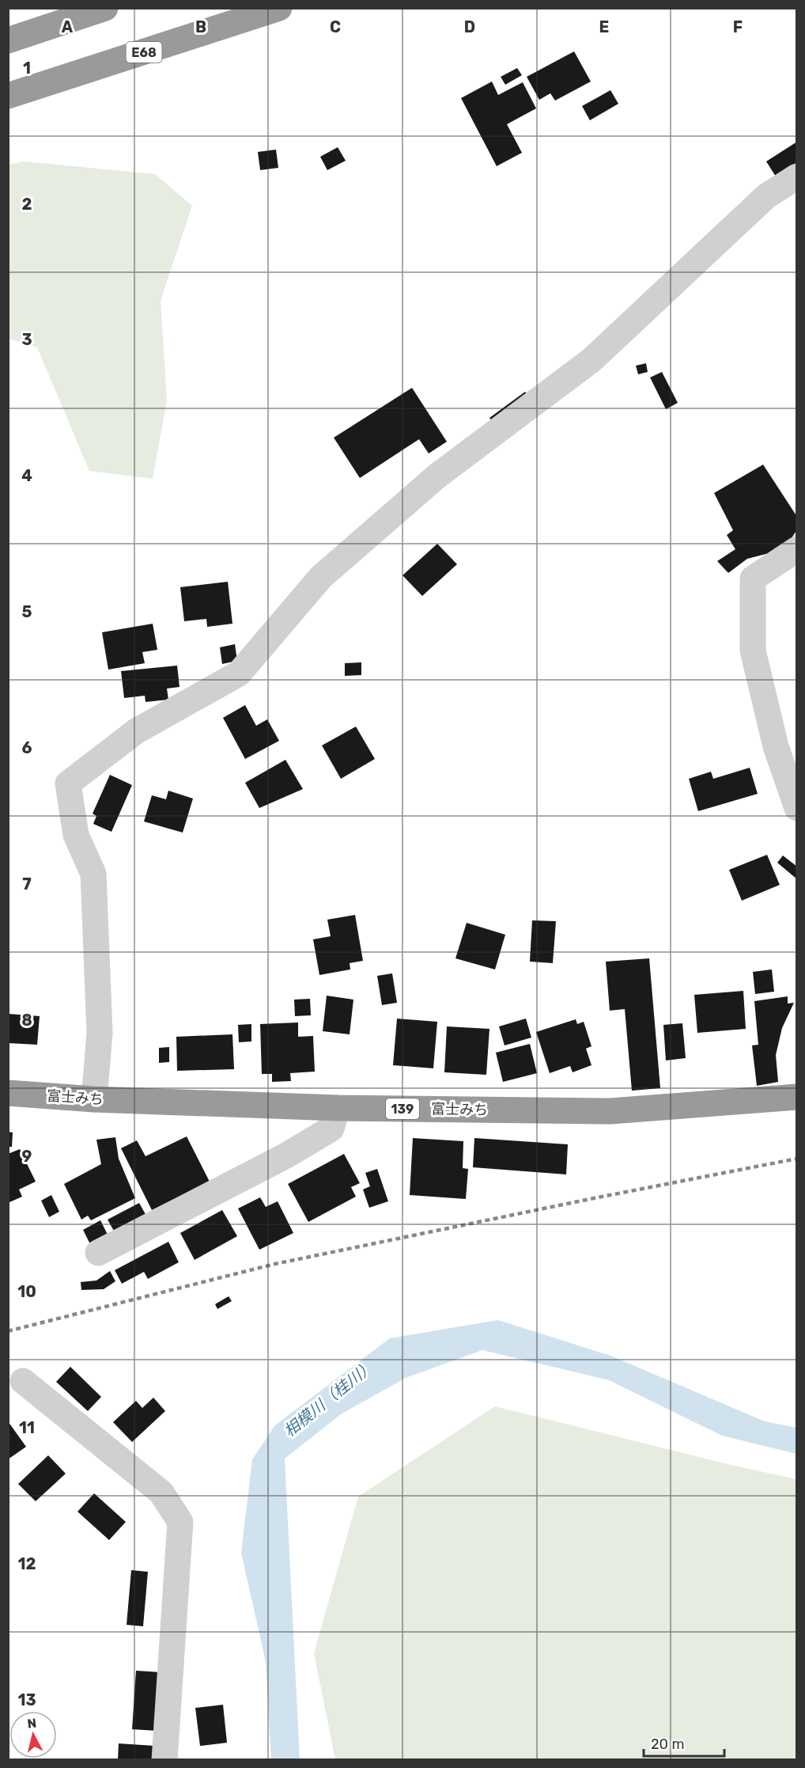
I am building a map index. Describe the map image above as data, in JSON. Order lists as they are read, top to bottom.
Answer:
{
  "streets": {
    "highway": ["E68", "富士みち", "139"]
  },
  "water": ["相模川（桂川）"],
  "scale_bar": "20 m",
  "north": "top",
  "grid": {
    "columns": [
      "A",
      "B",
      "C",
      "D",
      "E",
      "F"
    ],
    "rows": [
      "1",
      "2",
      "3",
      "4",
      "5",
      "6",
      "7",
      "8",
      "9",
      "10",
      "11",
      "12",
      "13"
    ]
  }
}
